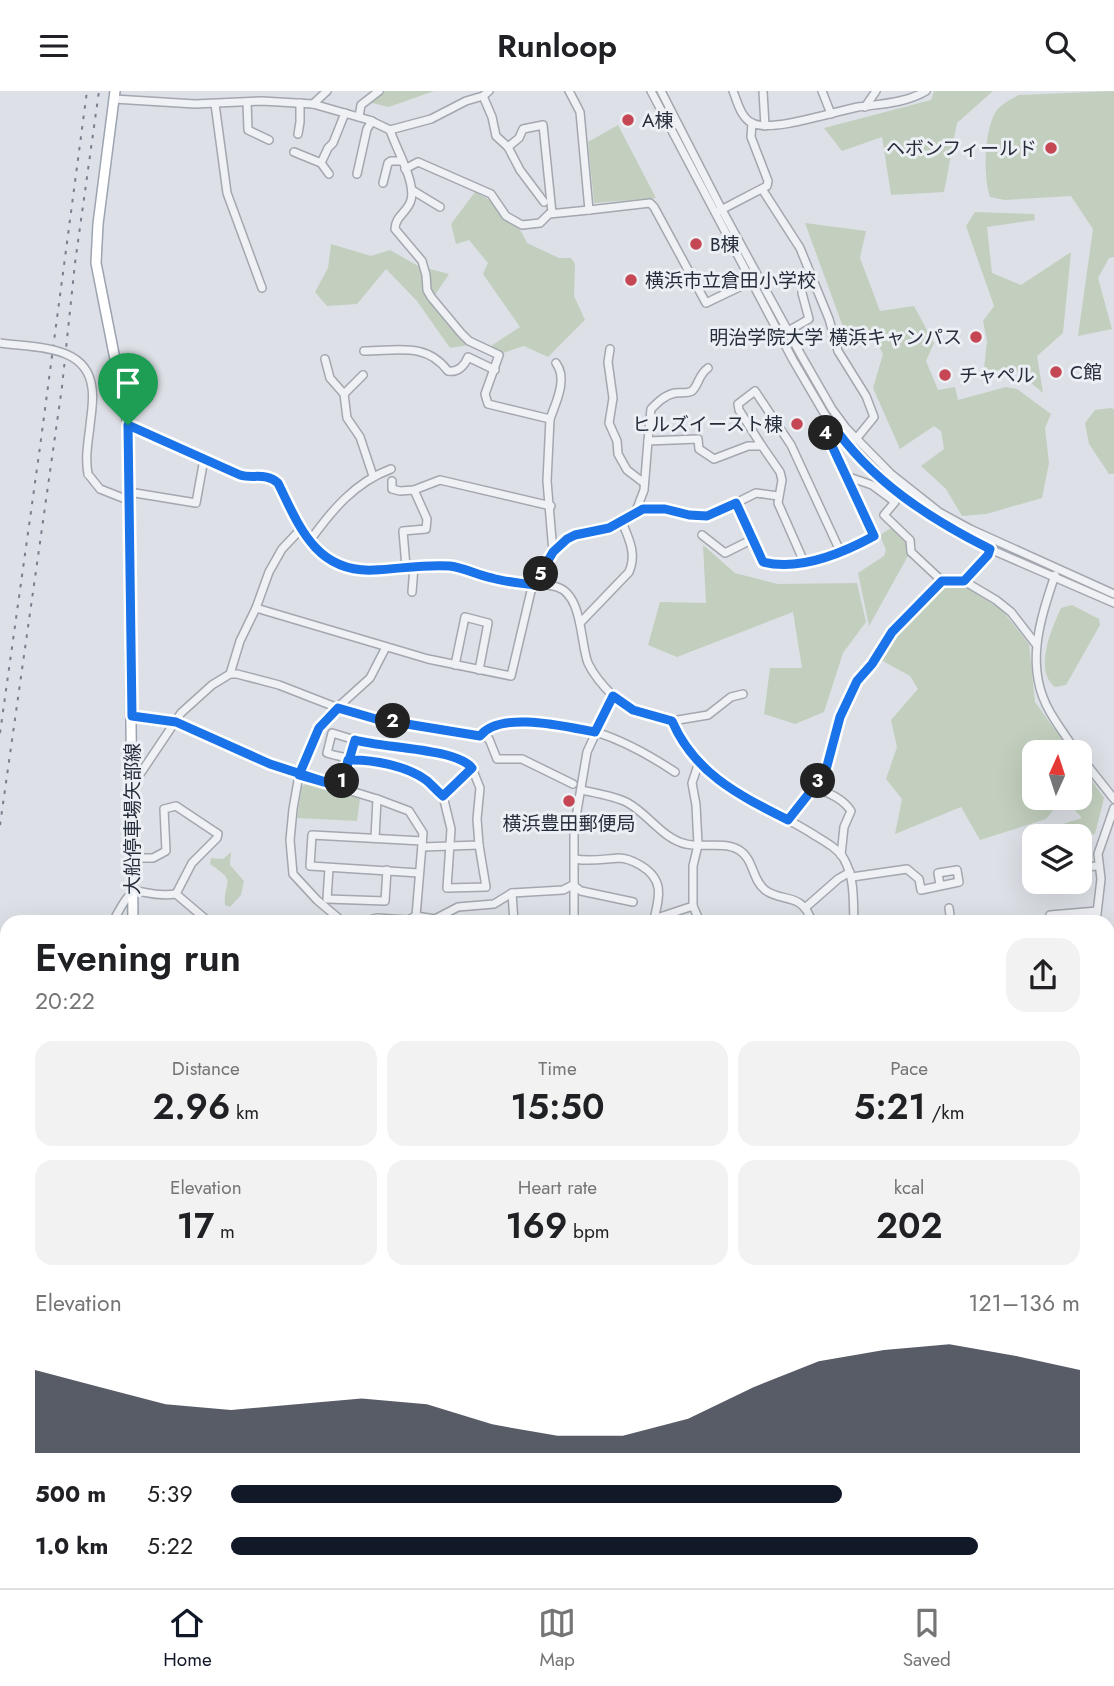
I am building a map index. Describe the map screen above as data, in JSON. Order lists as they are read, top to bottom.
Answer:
{
  "streets": {
    "main road": ["大船停車場矢部線"]
  },
  "places": [
    "A棟",
    "ヘボンフィールド",
    "B棟",
    "横浜市立倉田小学校",
    "明治学院大学 横浜キャンパス",
    "C館",
    "チャペル",
    "ヒルズイースト棟",
    "横浜豊田郵便局"
  ],
  "north": "top",
  "page": {
    "header": "Runloop",
    "pins": [
      "4",
      "5",
      "2",
      "1",
      "3"
    ],
    "heading": ["Evening run", "20:22"],
    "stats": [
      ["Distance", "2.96 km"],
      ["Time", "15:50"],
      ["Pace", "5:21 /km"],
      ["Elevation", "17 m"],
      ["Heart rate", "169 bpm"],
      ["kcal", "202"]
    ],
    "chart": ["Elevation", "121–136 m"],
    "list": [
      {
        "name": "500 m",
        "note": "5:39"
      },
      {
        "name": "1.0 km",
        "note": "5:22"
      }
    ],
    "tabs": ["Home", "Map", "Saved"]
  }
}
